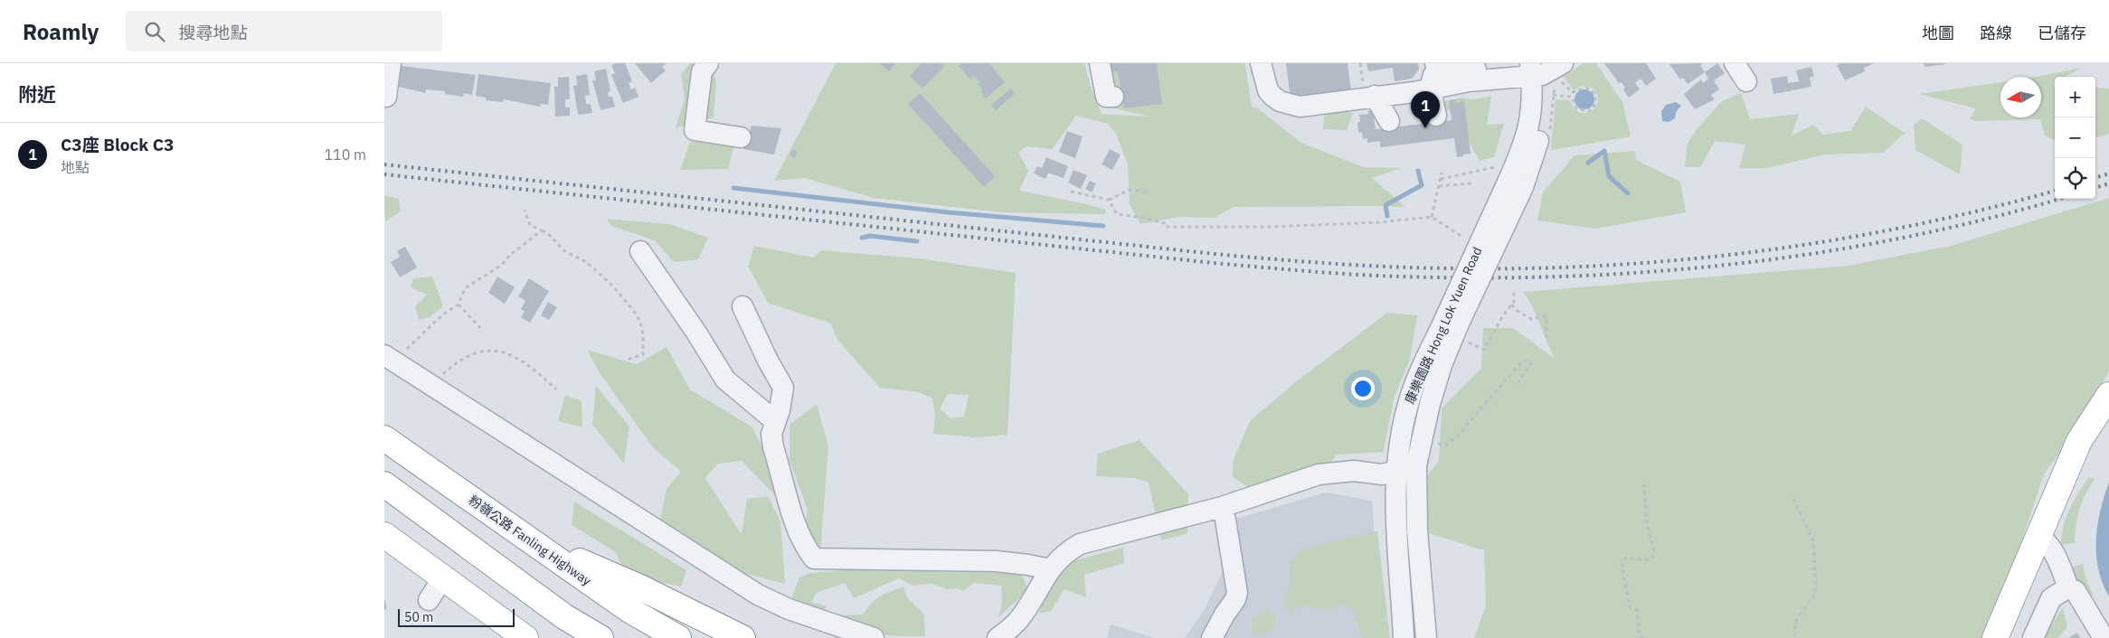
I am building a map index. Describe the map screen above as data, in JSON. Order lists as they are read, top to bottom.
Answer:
{
  "streets": {
    "main road": ["粉嶺公路 Fanling Highway"],
    "street": ["康樂園路 Hong Lok Yuen Road"]
  },
  "scale_bar": "50 m",
  "north": "left",
  "page": {
    "header": "Roamly",
    "search": "搜尋地點",
    "nav": ["地圖", "路線", "已儲存"],
    "heading": "附近",
    "map_buttons": ["+", "−"],
    "pins": "1",
    "list": [
      {
        "mark": "1",
        "name": "C3座 Block C3",
        "note": "地點",
        "value": "110 m"
      }
    ],
    "scale": "50 m"
  }
}
